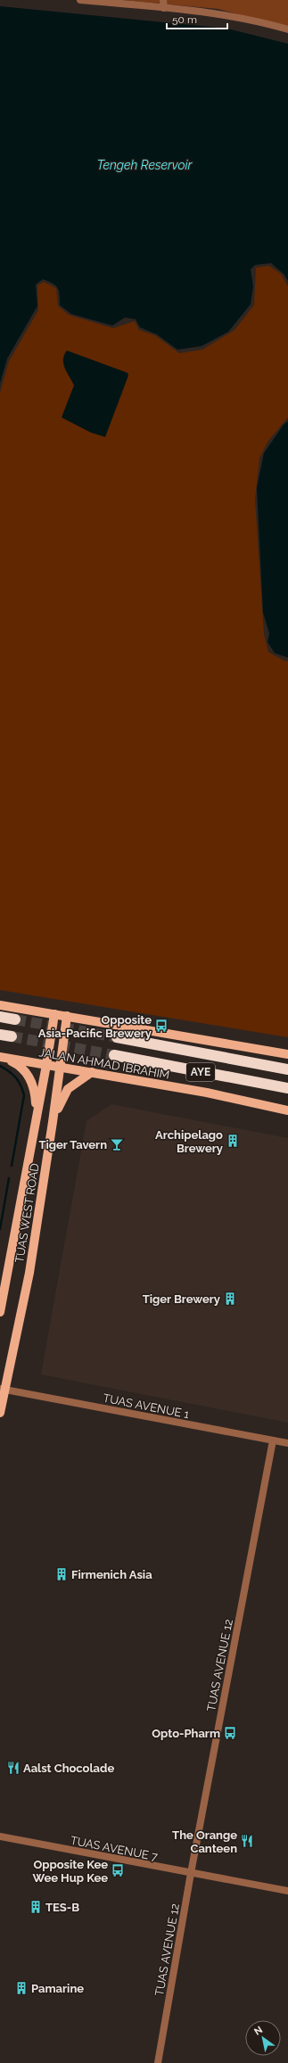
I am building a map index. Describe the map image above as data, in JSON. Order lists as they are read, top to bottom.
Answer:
{
  "streets": {
    "highway": ["AYE"],
    "main road": ["JALAN AHMAD IBRAHIM", "TUAS WEST ROAD"],
    "street": ["TUAS AVENUE 1", "TUAS AVENUE 12", "TUAS AVENUE 7"]
  },
  "crossings": [
    ["JALAN AHMAD IBRAHIM", "TUAS WEST ROAD"],
    ["TUAS WEST ROAD", "TUAS AVENUE 1"],
    ["TUAS AVENUE 1", "TUAS AVENUE 12"],
    ["TUAS AVENUE 12", "TUAS AVENUE 7"]
  ],
  "water": ["Tengeh Reservoir"],
  "places": {
    "bus stop": ["Opposite Asia-Pacific Brewery", "Opto-Pharm", "Opposite Kee Wee Hup Kee"],
    "building": [
      "Archipelago Brewery",
      "Tiger Brewery",
      "Firmenich Asia",
      "TES-B",
      "Pamarine"
    ],
    "bar": ["Tiger Tavern"],
    "restaurant": ["Aalst Chocolade", "The Orange Canteen"]
  },
  "scale_bar": "50 m",
  "north": "top left"
}
